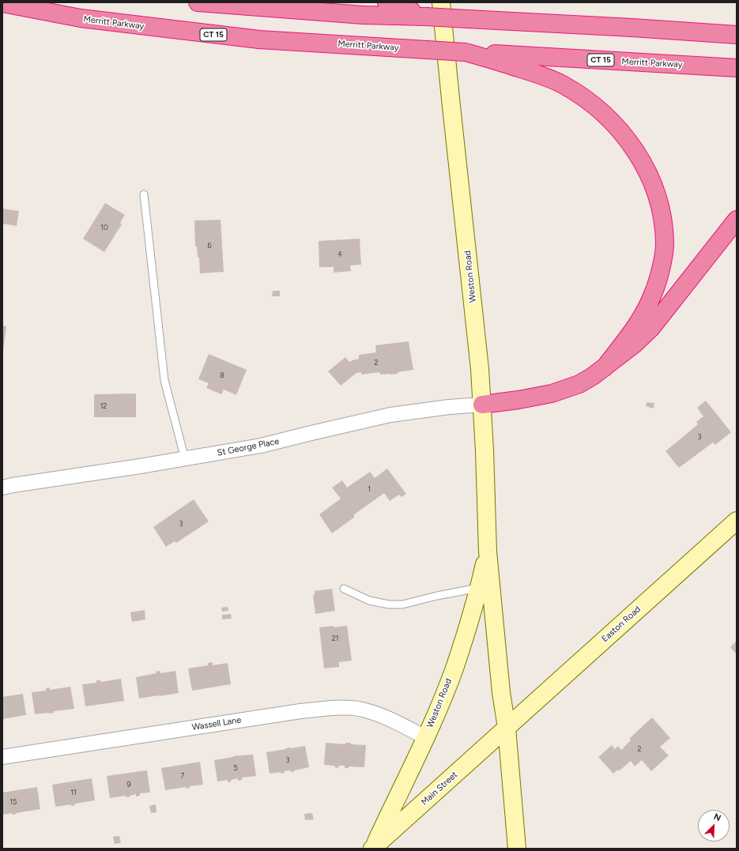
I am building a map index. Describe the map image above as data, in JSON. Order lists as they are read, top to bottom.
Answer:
{
  "streets": {
    "highway": ["Merritt Parkway", "CT 15"],
    "main road": ["Weston Road", "Easton Road", "Main Street"],
    "street": ["St George Place", "Wassell Lane"]
  },
  "crossings": [
    ["Weston Road", "St George Place"],
    ["Weston Road", "Easton Road"],
    ["Weston Road", "Wassell Lane"],
    ["Weston Road", "Main Street"],
    ["Easton Road", "Main Street"]
  ],
  "house_numbers": [
    "10",
    "6",
    "4",
    "2",
    "8",
    "12",
    "3",
    "1",
    "3",
    "21",
    "2",
    "3",
    "5",
    "7",
    "9",
    "11",
    "15"
  ],
  "north": "top right"
}
